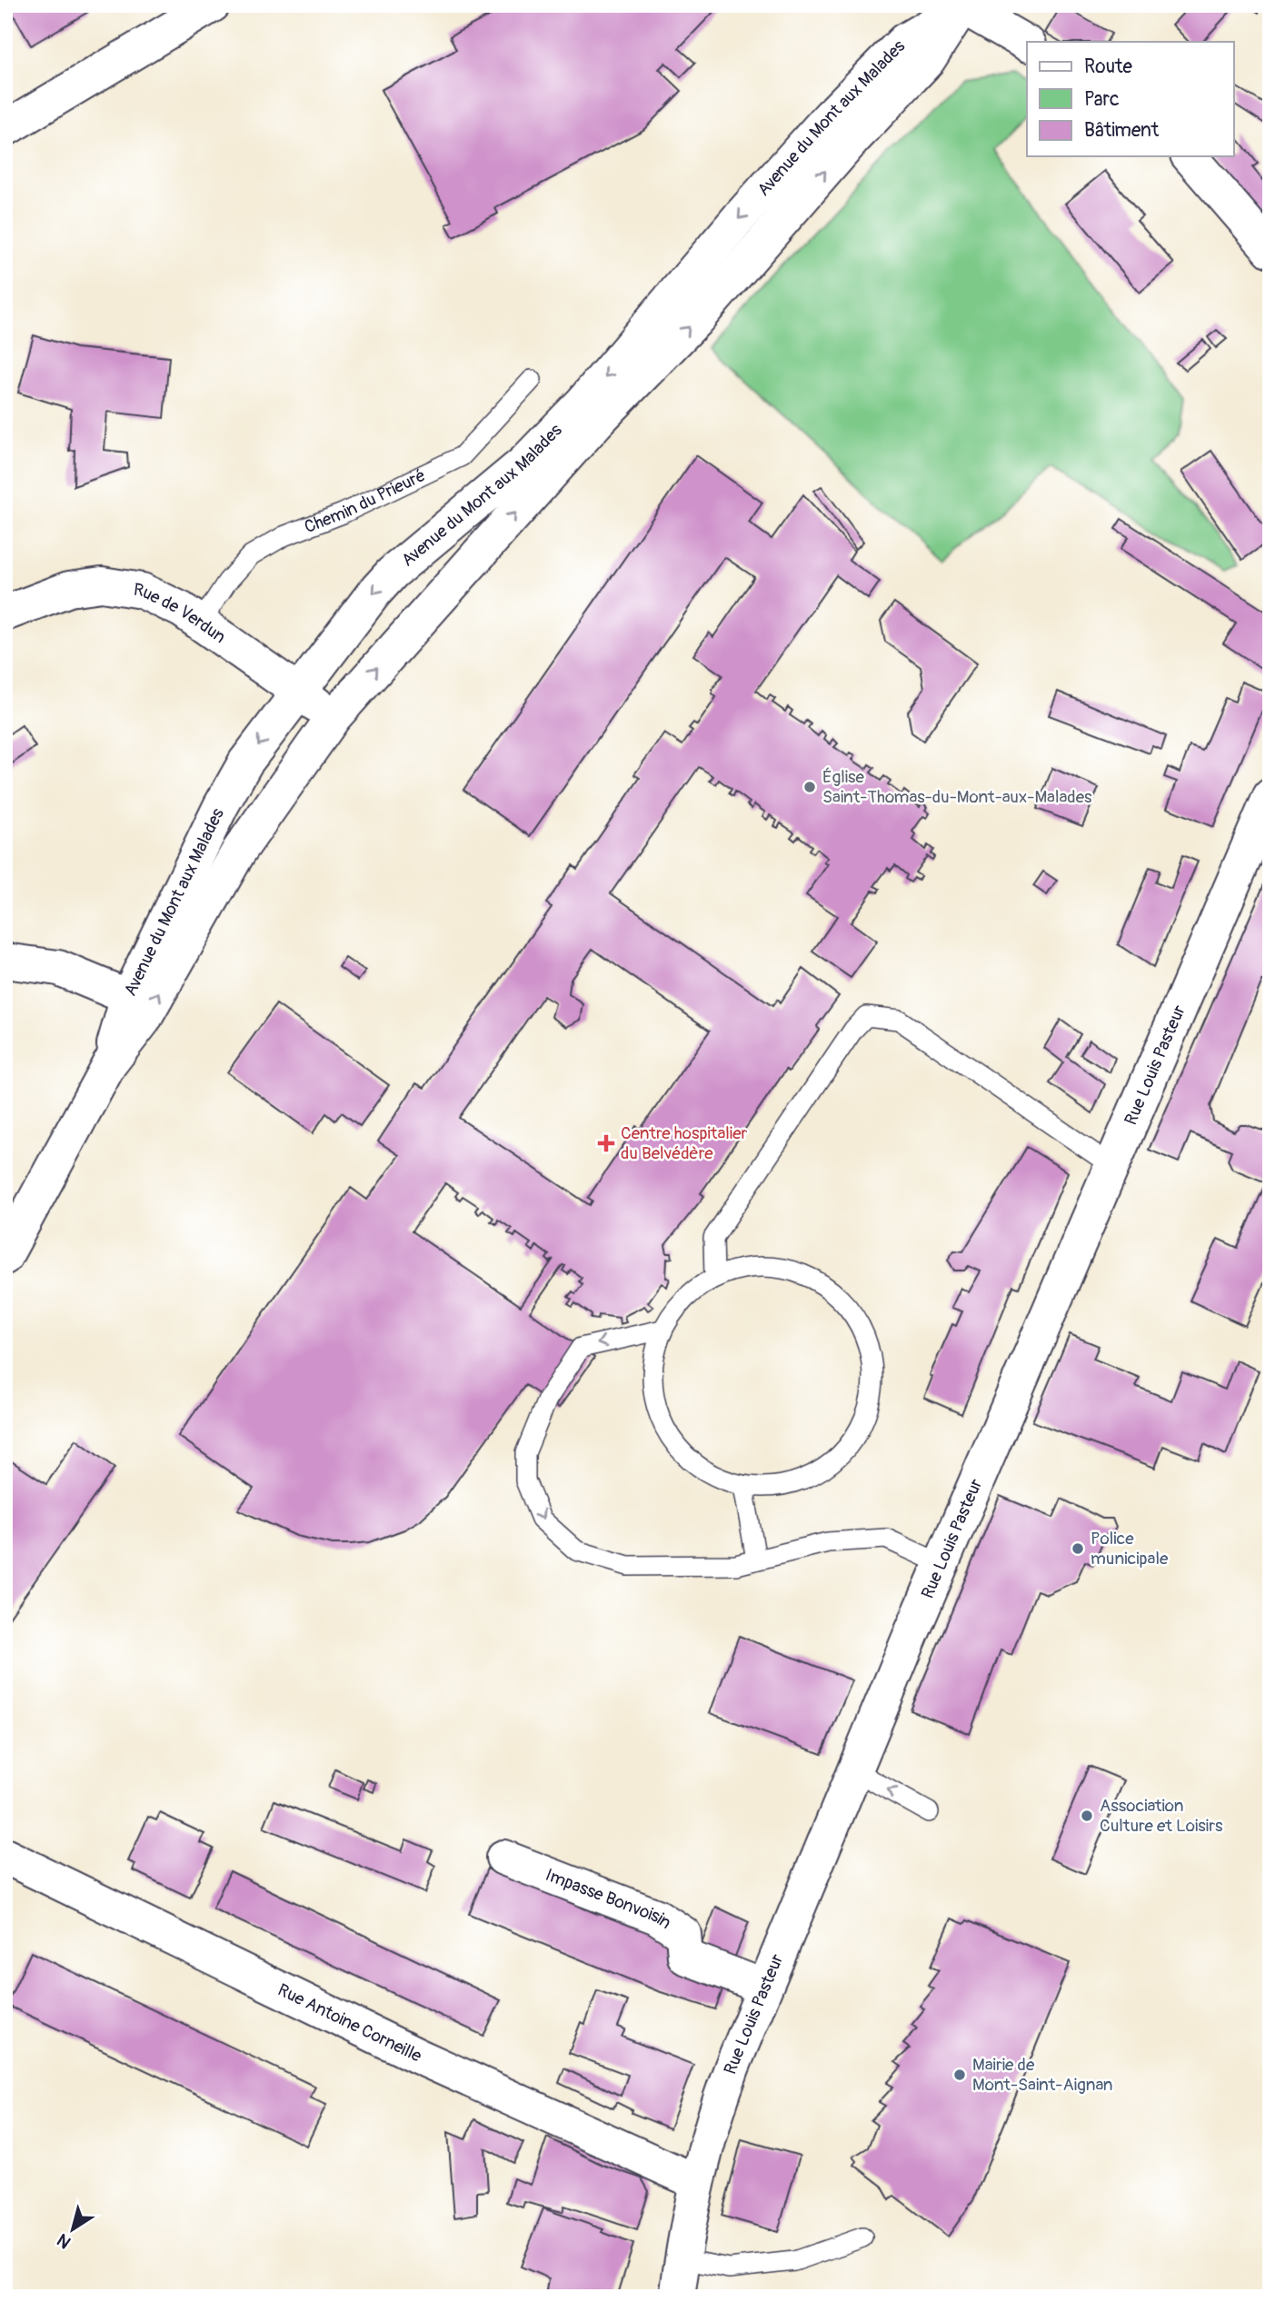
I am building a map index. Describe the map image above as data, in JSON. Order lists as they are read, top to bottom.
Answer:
{
  "streets": {
    "street": [
      "Avenue du Mont aux Malades",
      "Rue de Verdun",
      "Rue Louis Pasteur",
      "Impasse Bonvoisin",
      "Rue Antoine Corneille"
    ],
    "lane": ["Chemin du Prieuré"]
  },
  "crossings": [
    ["Avenue du Mont aux Malades", "Rue de Verdun"],
    ["Chemin du Prieuré", "Rue de Verdun"],
    ["Rue Louis Pasteur", "Impasse Bonvoisin"],
    ["Rue Louis Pasteur", "Rue Antoine Corneille"]
  ],
  "places": {
    "other": [
      "Église Saint-Thomas-du-Mont-aux-Malades",
      "Police municipale",
      "Association Culture et Loisirs",
      "Mairie de Mont-Saint-Aignan"
    ],
    "health": ["Centre hospitalier du Belvédère"]
  },
  "legend": ["Route", "Parc", "Bâtiment"],
  "north": "bottom left"
}
